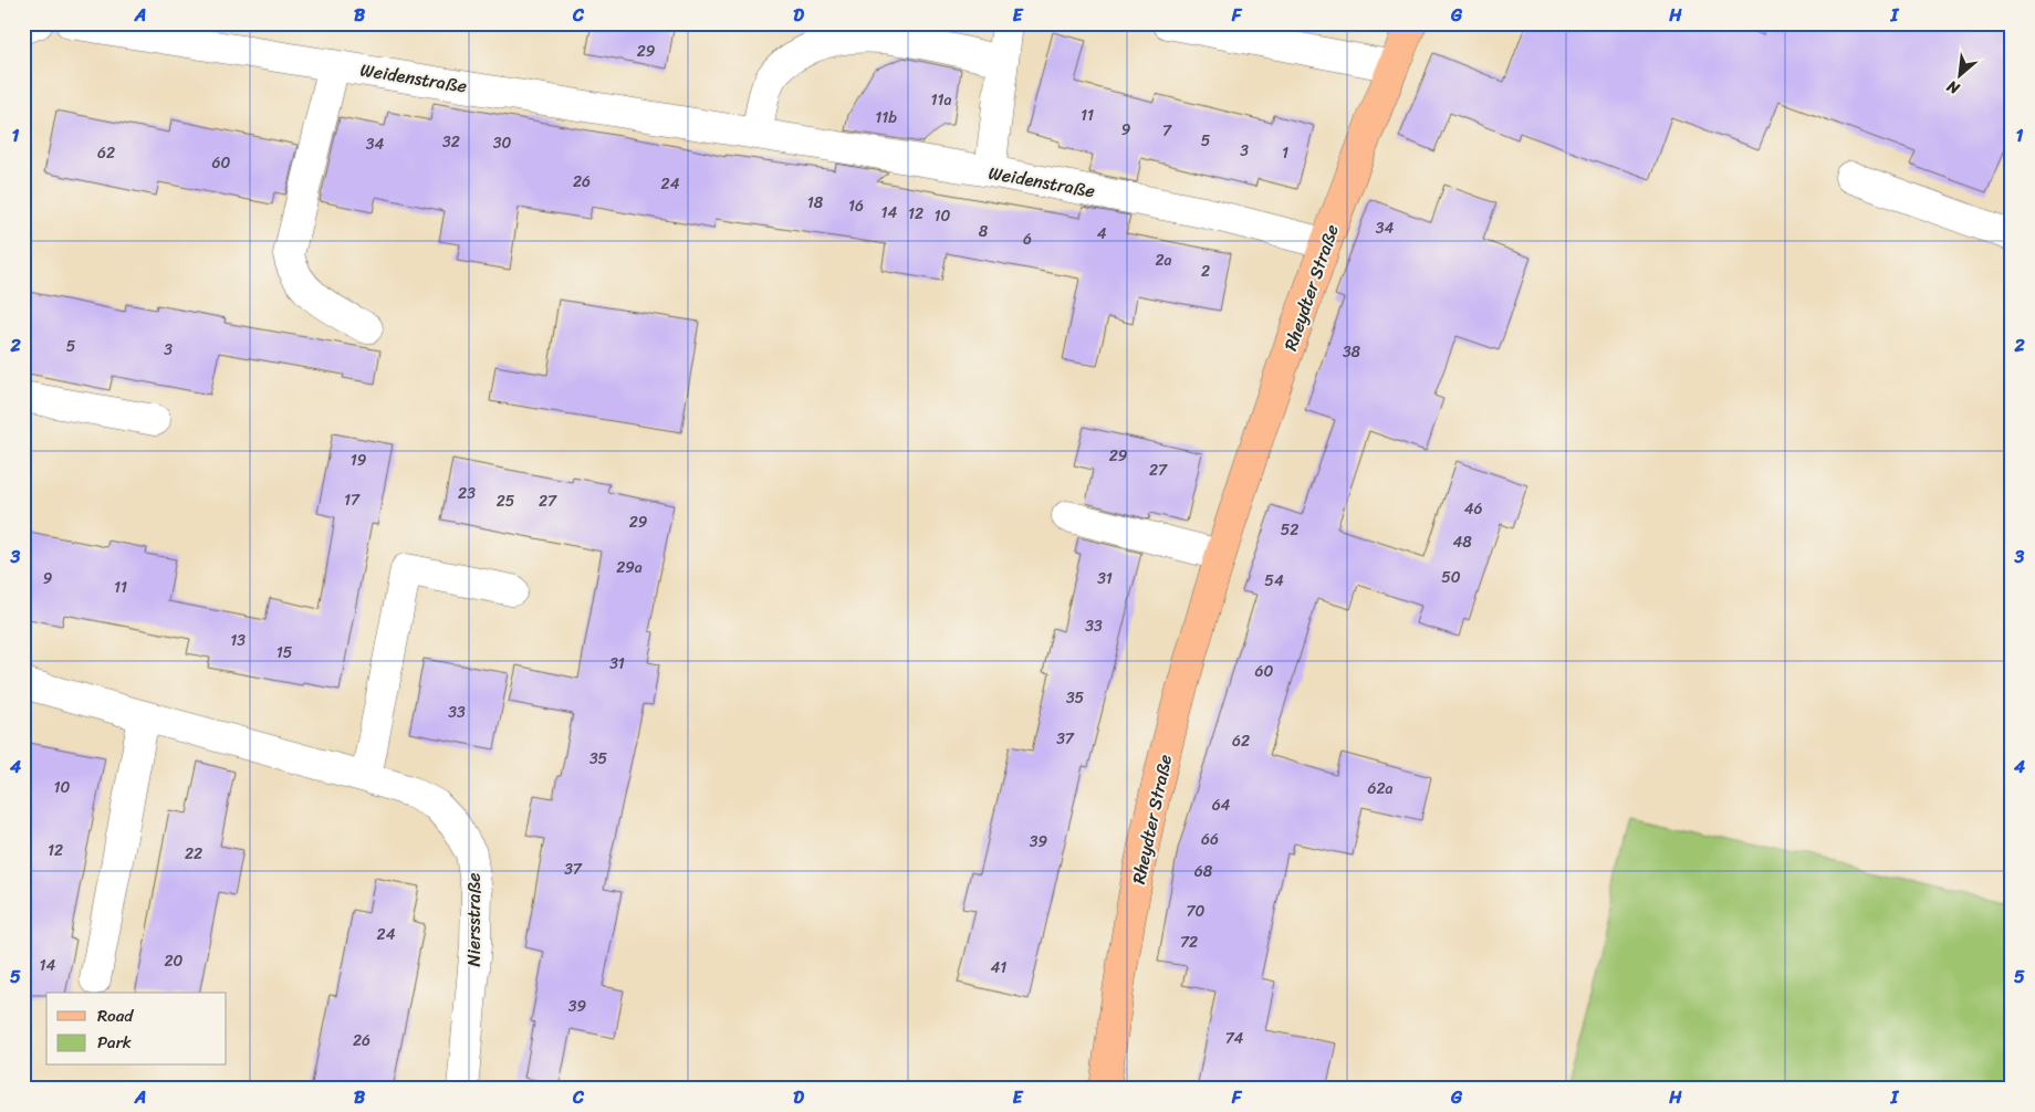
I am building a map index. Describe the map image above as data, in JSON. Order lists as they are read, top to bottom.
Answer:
{
  "streets": {
    "main road": ["Rheydter Straße"],
    "street": ["Weidenstraße", "Niersstraße"]
  },
  "crossings": [
    ["Weidenstraße", "Rheydter Straße"]
  ],
  "house_numbers": [
    "29",
    "11a",
    "11",
    "11b",
    "9",
    "7",
    "5",
    "32",
    "30",
    "34",
    "3",
    "62",
    "1",
    "60",
    "26",
    "24",
    "18",
    "16",
    "14",
    "12",
    "10",
    "34",
    "8",
    "4",
    "6",
    "2a",
    "2",
    "5",
    "3",
    "38",
    "29",
    "19",
    "27",
    "23",
    "17",
    "25",
    "27",
    "46",
    "29",
    "52",
    "48",
    "29a",
    "50",
    "9",
    "31",
    "54",
    "11",
    "33",
    "13",
    "15",
    "31",
    "60",
    "35",
    "33",
    "37",
    "62",
    "35",
    "10",
    "62a",
    "64",
    "66",
    "39",
    "12",
    "22",
    "37",
    "68",
    "70",
    "24",
    "72",
    "20",
    "14",
    "41",
    "39",
    "74",
    "26"
  ],
  "legend": ["Road", "Park"],
  "north": "bottom left",
  "grid": {
    "columns": [
      "A",
      "B",
      "C",
      "D",
      "E",
      "F",
      "G",
      "H",
      "I"
    ],
    "rows": [
      "1",
      "2",
      "3",
      "4",
      "5"
    ]
  }
}
